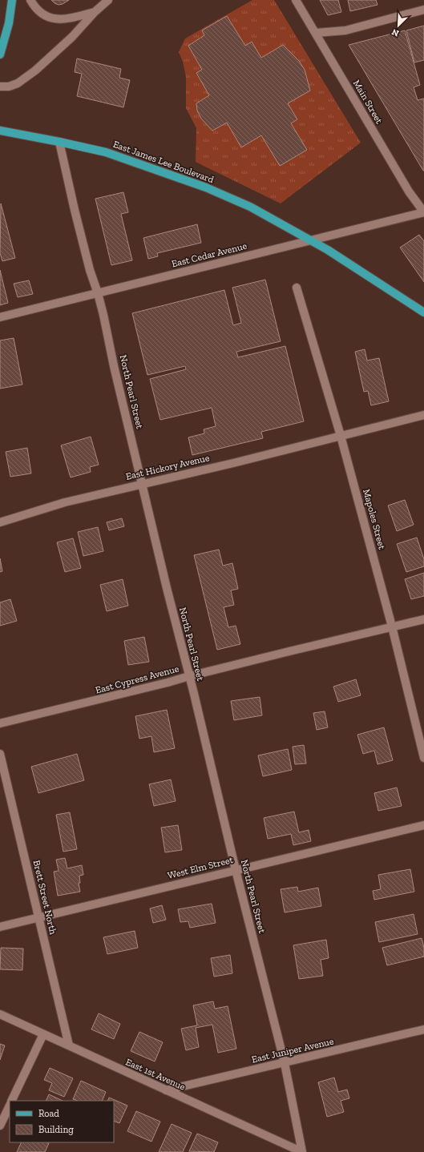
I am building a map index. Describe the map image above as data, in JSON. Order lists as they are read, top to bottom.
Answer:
{
  "streets": {
    "main road": ["East James Lee Boulevard"],
    "street": [
      "Main Street",
      "East Cedar Avenue",
      "North Pearl Street",
      "East Hickory Avenue",
      "Mapoles Street",
      "East Cypress Avenue",
      "West Elm Street",
      "Brett Street North",
      "East Juniper Avenue",
      "East 1st Avenue"
    ]
  },
  "crossings": [
    ["Main Street", "East Cedar Avenue"],
    ["East James Lee Boulevard", "East Cedar Avenue"],
    ["East James Lee Boulevard", "North Pearl Street"],
    ["East Cedar Avenue", "North Pearl Street"],
    ["North Pearl Street", "East Hickory Avenue"],
    ["North Pearl Street", "East Cypress Avenue"],
    ["North Pearl Street", "West Elm Street"],
    ["North Pearl Street", "East Juniper Avenue"],
    ["North Pearl Street", "East 1st Avenue"],
    ["East Hickory Avenue", "Mapoles Street"],
    ["Mapoles Street", "East Cypress Avenue"],
    ["West Elm Street", "Brett Street North"],
    ["Brett Street North", "East 1st Avenue"],
    ["East Juniper Avenue", "East 1st Avenue"]
  ],
  "legend": ["Road", "Building"],
  "north": "bottom left"
}
